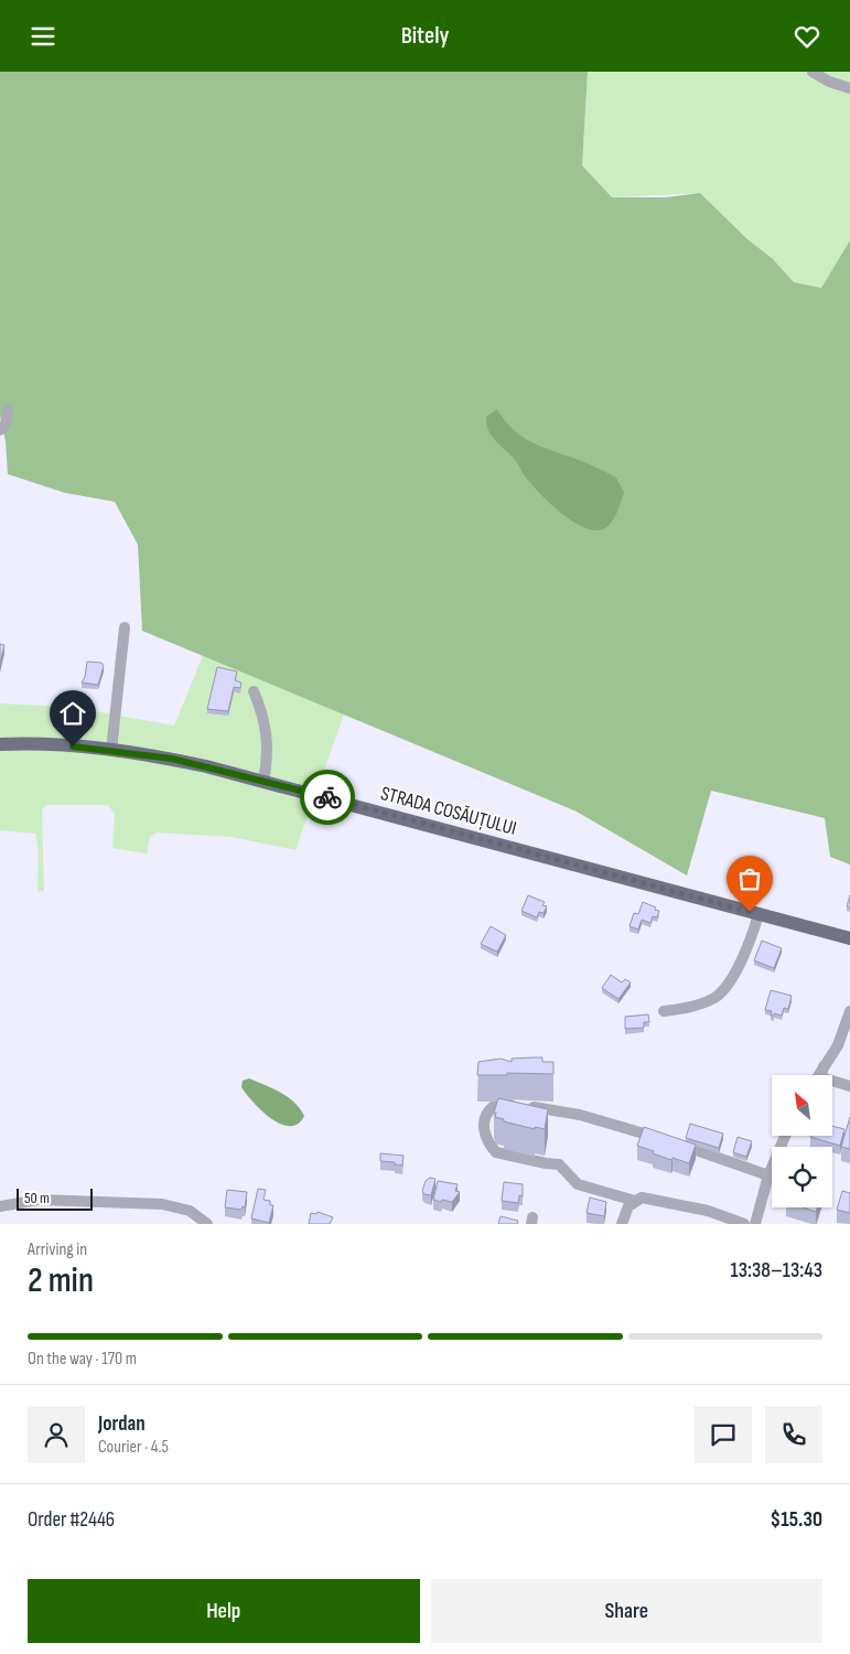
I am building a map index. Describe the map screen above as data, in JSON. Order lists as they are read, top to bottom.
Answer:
{
  "streets": {
    "main road": ["STRADA COSĂUȚULUI"]
  },
  "scale_bar": "50 m",
  "north": "top left",
  "page": {
    "header": "Bitely",
    "scale": "50 m",
    "heading": ["2 min", "Arriving in", "13:38–13:43"],
    "panel": [
      "Jordan",
      "Courier · 4.5",
      "Order #2446",
      "$15.30"
    ],
    "bar": "On the way · 170 m",
    "buttons": ["Help", "Share"]
  }
}
